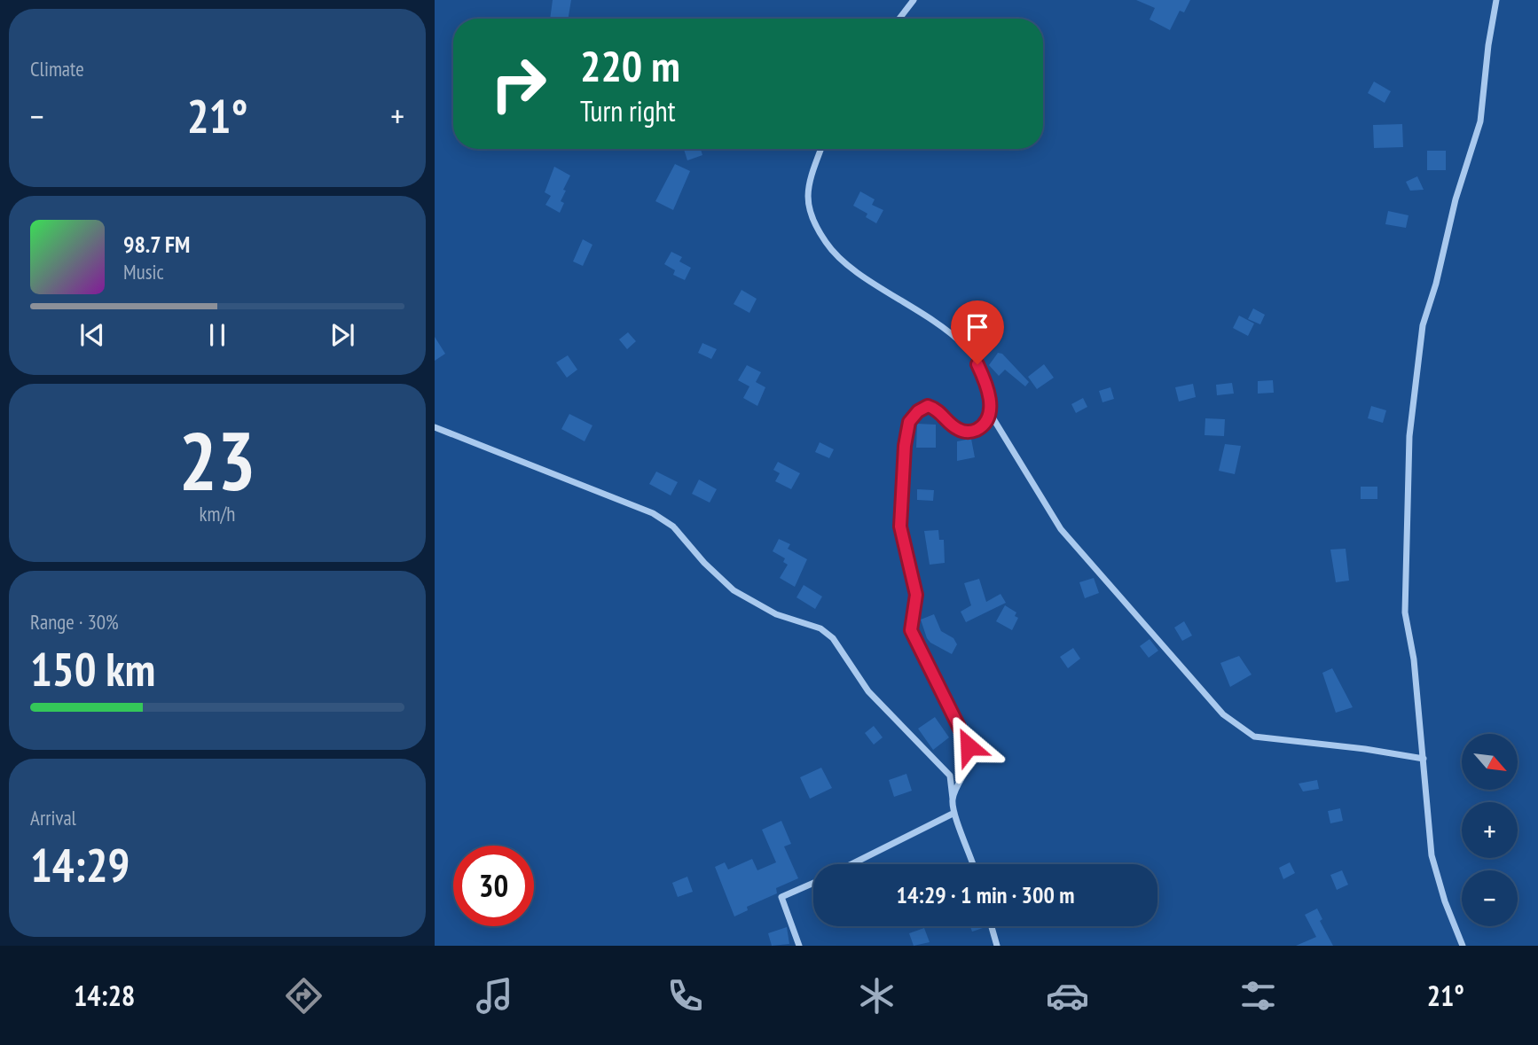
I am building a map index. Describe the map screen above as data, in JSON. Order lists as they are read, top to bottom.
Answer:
{
  "north": "bottom right",
  "page": {
    "tile": [
      "Climate",
      ["23", "km/h"],
      ["Range · 30%", "150 km"],
      ["Arrival", "14:29"]
    ],
    "turn": ["220 m", "Turn right"],
    "heat": ["−", "21°", "+"],
    "song": ["98.7 FM", "Music"],
    "map_buttons": ["+", "−"],
    "limit": "30",
    "trip": "14:29 · 1 min · 300 m",
    "tabs": ["14:28", "21°"]
  }
}
